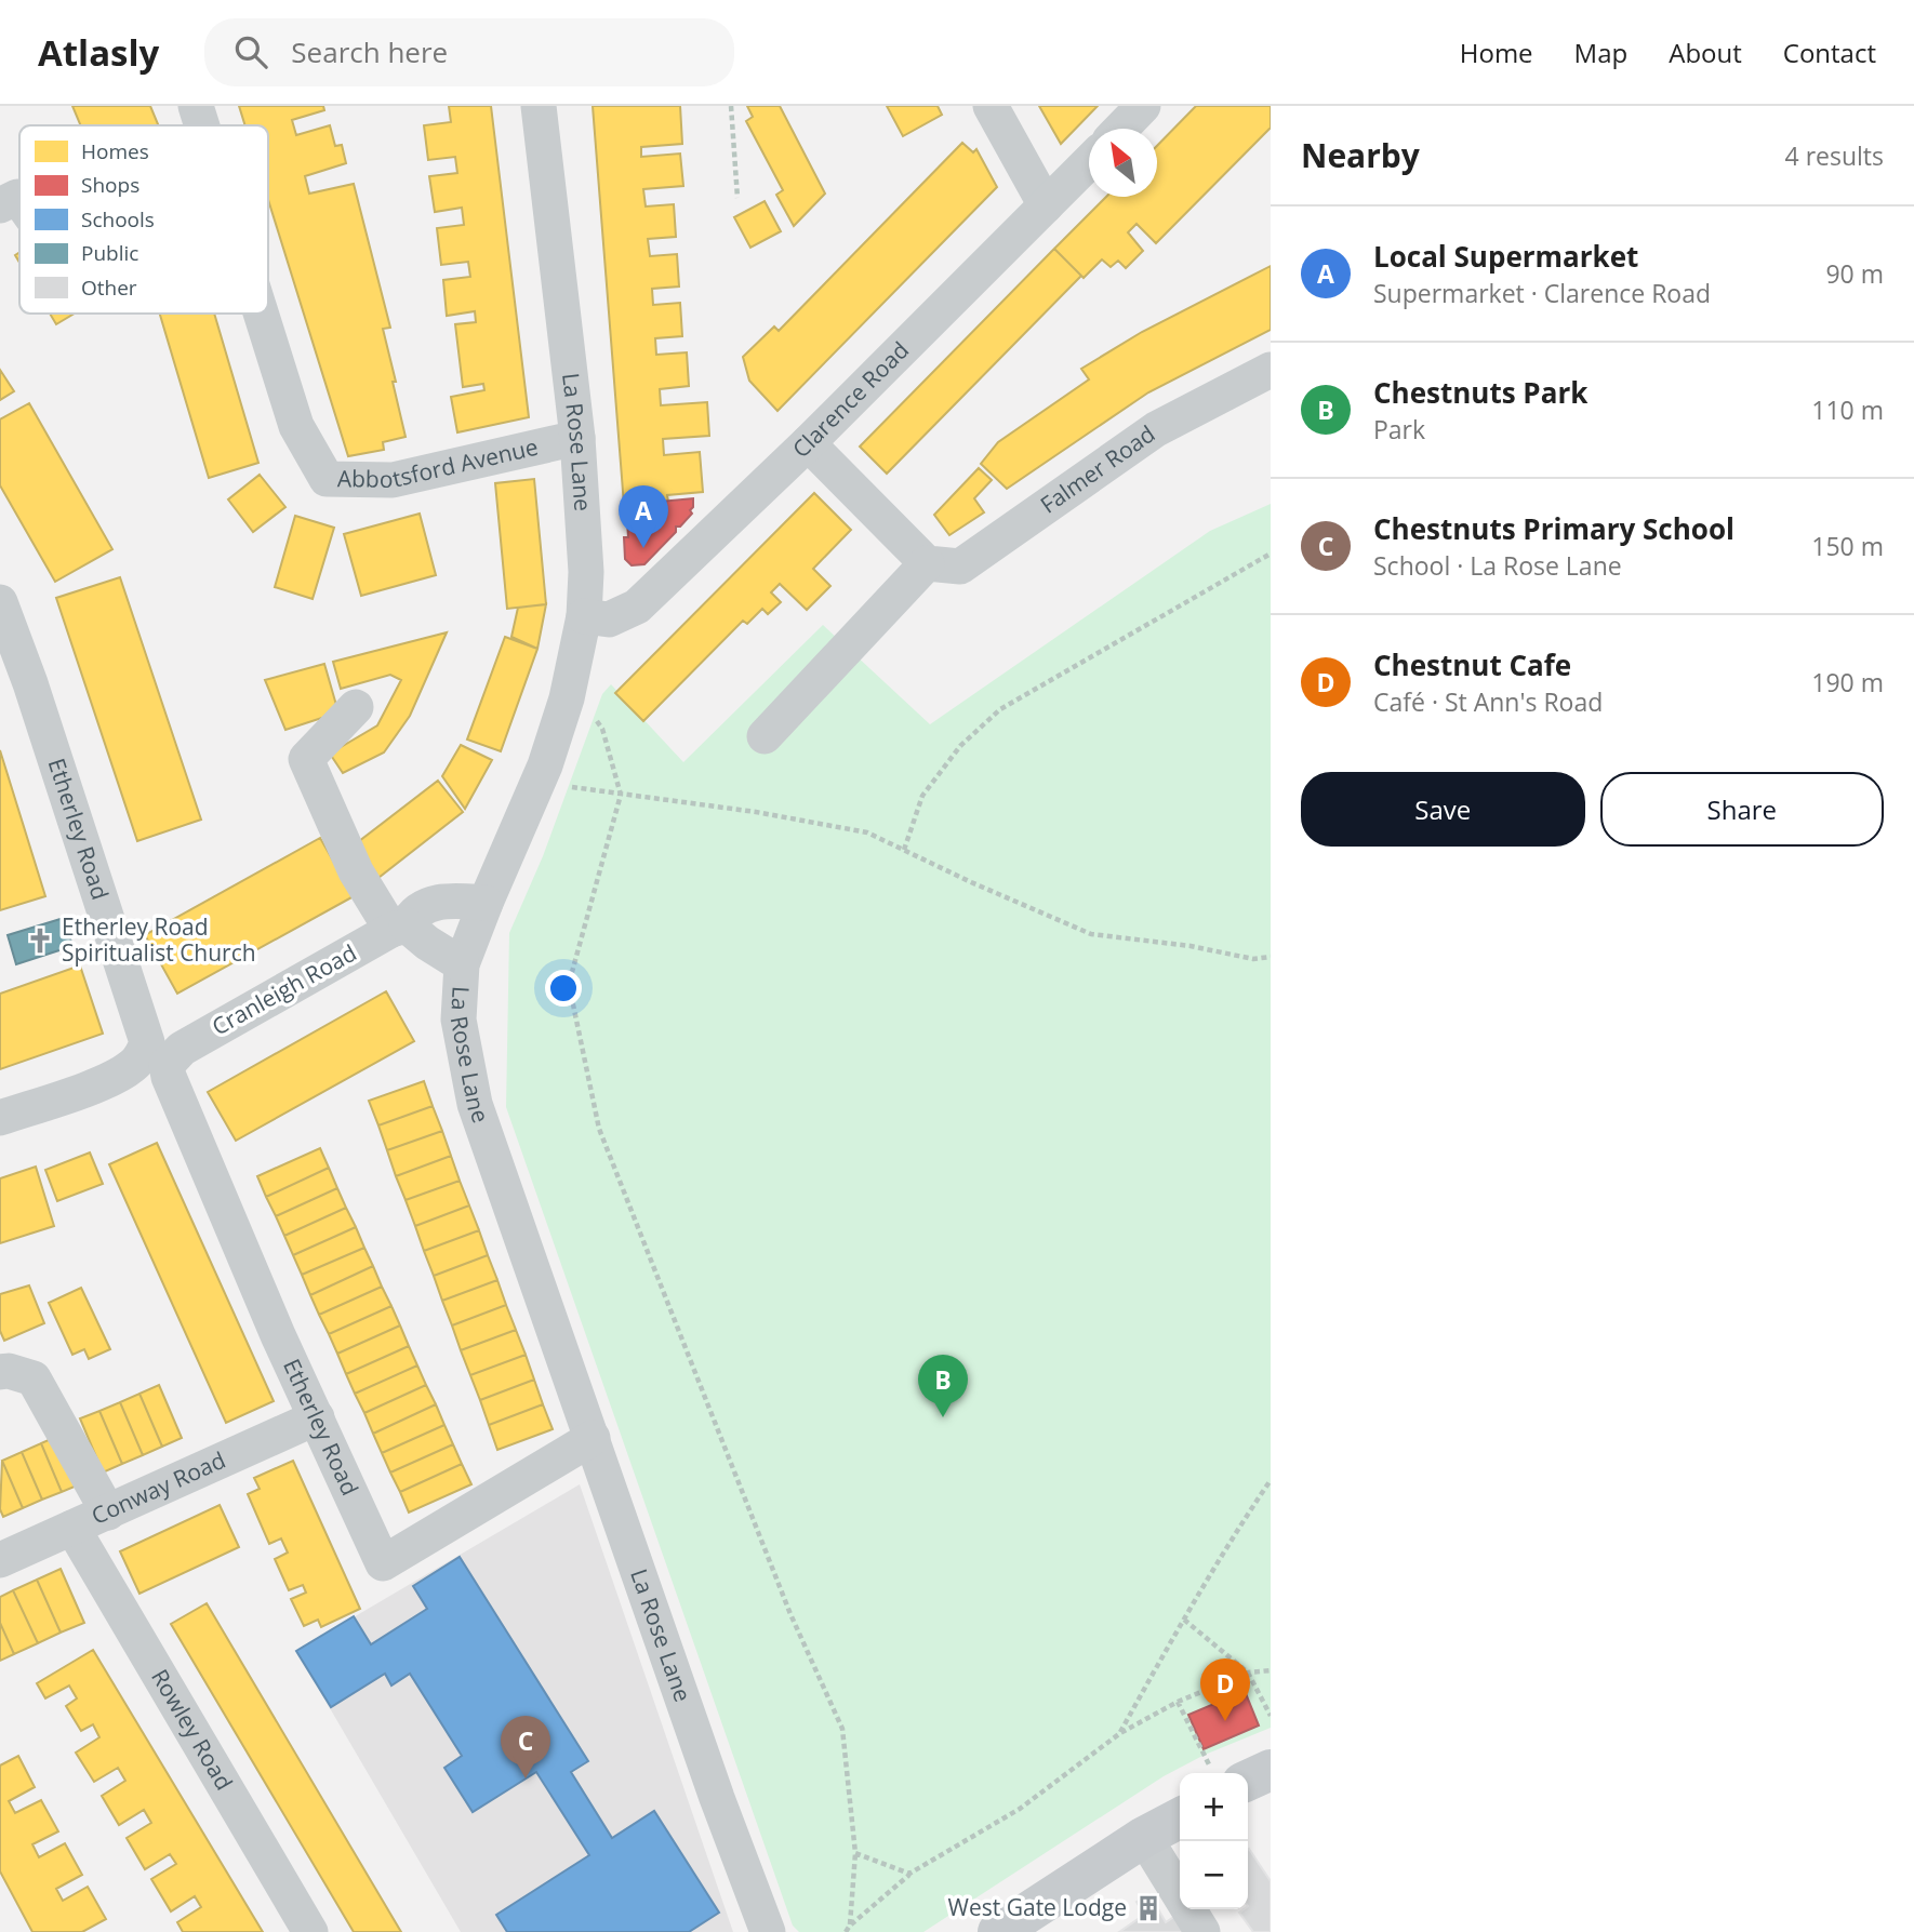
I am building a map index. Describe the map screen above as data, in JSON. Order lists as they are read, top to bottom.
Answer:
{
  "streets": {
    "street": [
      "Clarence Road",
      "La Rose Lane",
      "Abbotsford Avenue",
      "Falmer Road",
      "Etherley Road",
      "Cranleigh Road",
      "Conway Road",
      "Rowley Road"
    ]
  },
  "crossings": [
    ["Clarence Road", "La Rose Lane"],
    ["La Rose Lane", "Abbotsford Avenue"],
    ["La Rose Lane", "Etherley Road"],
    ["La Rose Lane", "Cranleigh Road"],
    ["Etherley Road", "Cranleigh Road"],
    ["Etherley Road", "Conway Road"],
    ["Conway Road", "Rowley Road"]
  ],
  "places": {
    "church": ["Etherley Road Spiritualist Church"],
    "building": ["West Gate Lodge"]
  },
  "legend": [
    "Homes",
    "Shops",
    "Schools",
    "Public",
    "Other"
  ],
  "north": "top left",
  "page": {
    "header": "Atlasly",
    "search": "Search here",
    "nav": [
      "Home",
      "Map",
      "About",
      "Contact"
    ],
    "heading": ["Nearby", "4 results"],
    "list": [
      {
        "mark": "A",
        "name": "Local Supermarket",
        "note": "Supermarket · Clarence Road",
        "value": "90 m"
      },
      {
        "mark": "B",
        "name": "Chestnuts Park",
        "note": "Park",
        "value": "110 m"
      },
      {
        "mark": "C",
        "name": "Chestnuts Primary School",
        "note": "School · La Rose Lane",
        "value": "150 m"
      },
      {
        "mark": "D",
        "name": "Chestnut Cafe",
        "note": "Café · St Ann's Road",
        "value": "190 m"
      }
    ],
    "pins": [
      "A",
      "B",
      "D",
      "C"
    ],
    "buttons": ["Save", "Share"],
    "map_buttons": ["+", "−"]
  }
}
